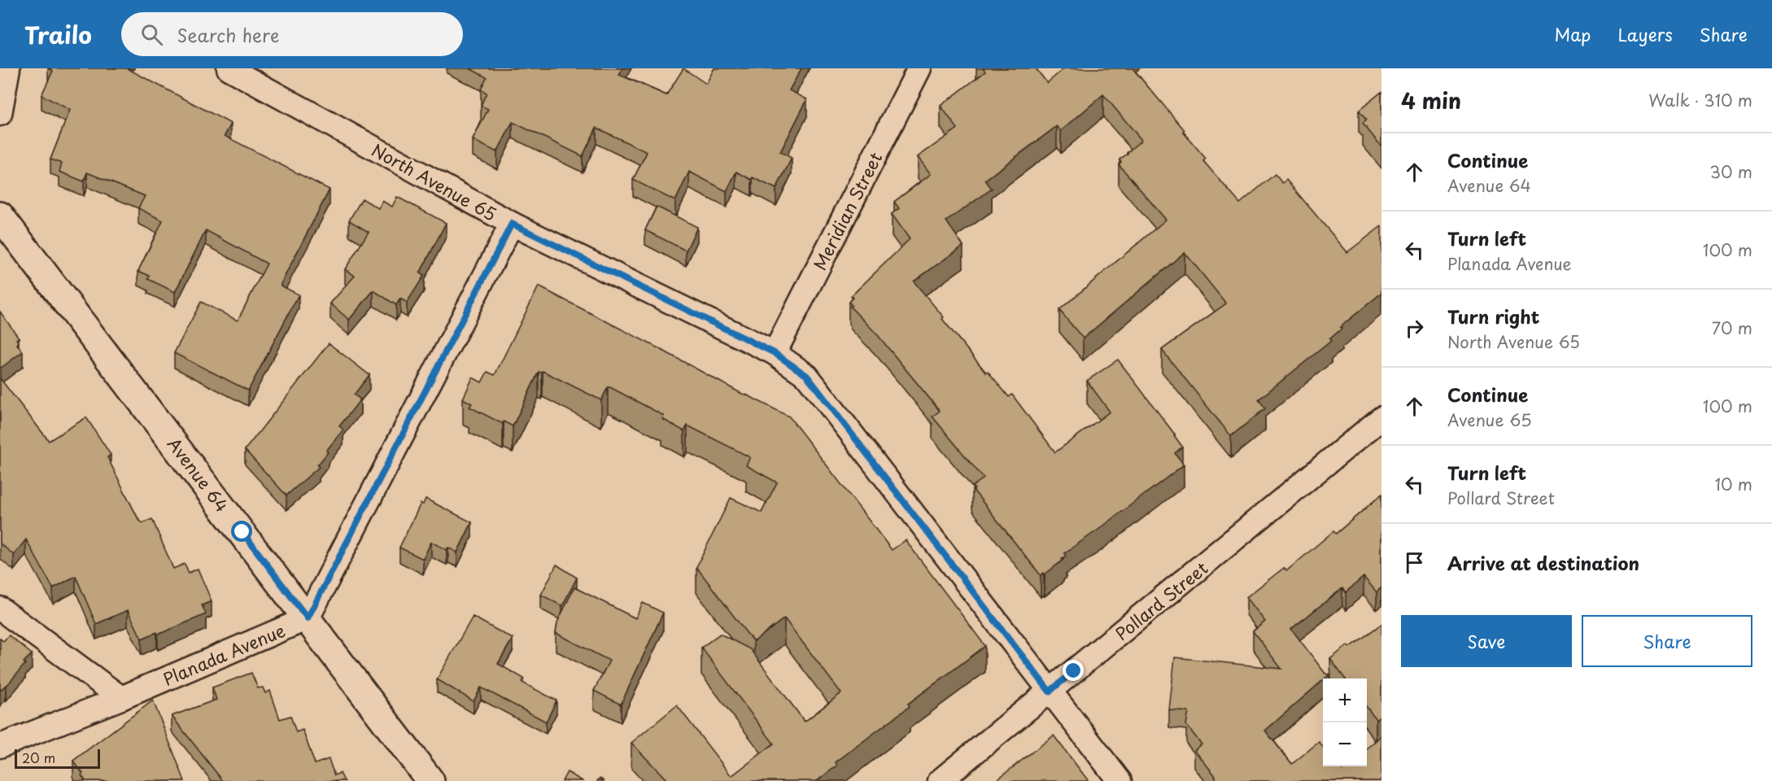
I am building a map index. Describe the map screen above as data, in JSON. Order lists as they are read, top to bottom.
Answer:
{
  "streets": {
    "street": [
      "North Avenue 65",
      "Meridian Street",
      "Avenue 64",
      "Pollard Street",
      "Planada Avenue"
    ]
  },
  "crossings": [
    ["North Avenue 65", "Meridian Street"],
    ["North Avenue 65", "Pollard Street"],
    ["North Avenue 65", "Planada Avenue"],
    ["Avenue 64", "Planada Avenue"]
  ],
  "scale_bar": "20 m",
  "page": {
    "header": "Trailo",
    "search": "Search here",
    "nav": ["Map", "Layers", "Share"],
    "heading": ["4 min", "Walk · 310 m"],
    "list": [
      ["Continue", "Avenue 64", "30 m"],
      ["Turn left", "Planada Avenue", "100 m"],
      ["Turn right", "North Avenue 65", "70 m"],
      ["Continue", "Avenue 65", "100 m"],
      ["Turn left", "Pollard Street", "10 m"],
      "Arrive at destination"
    ],
    "buttons": ["Save", "Share"],
    "map_buttons": ["+", "−"],
    "scale": "20 m"
  }
}
